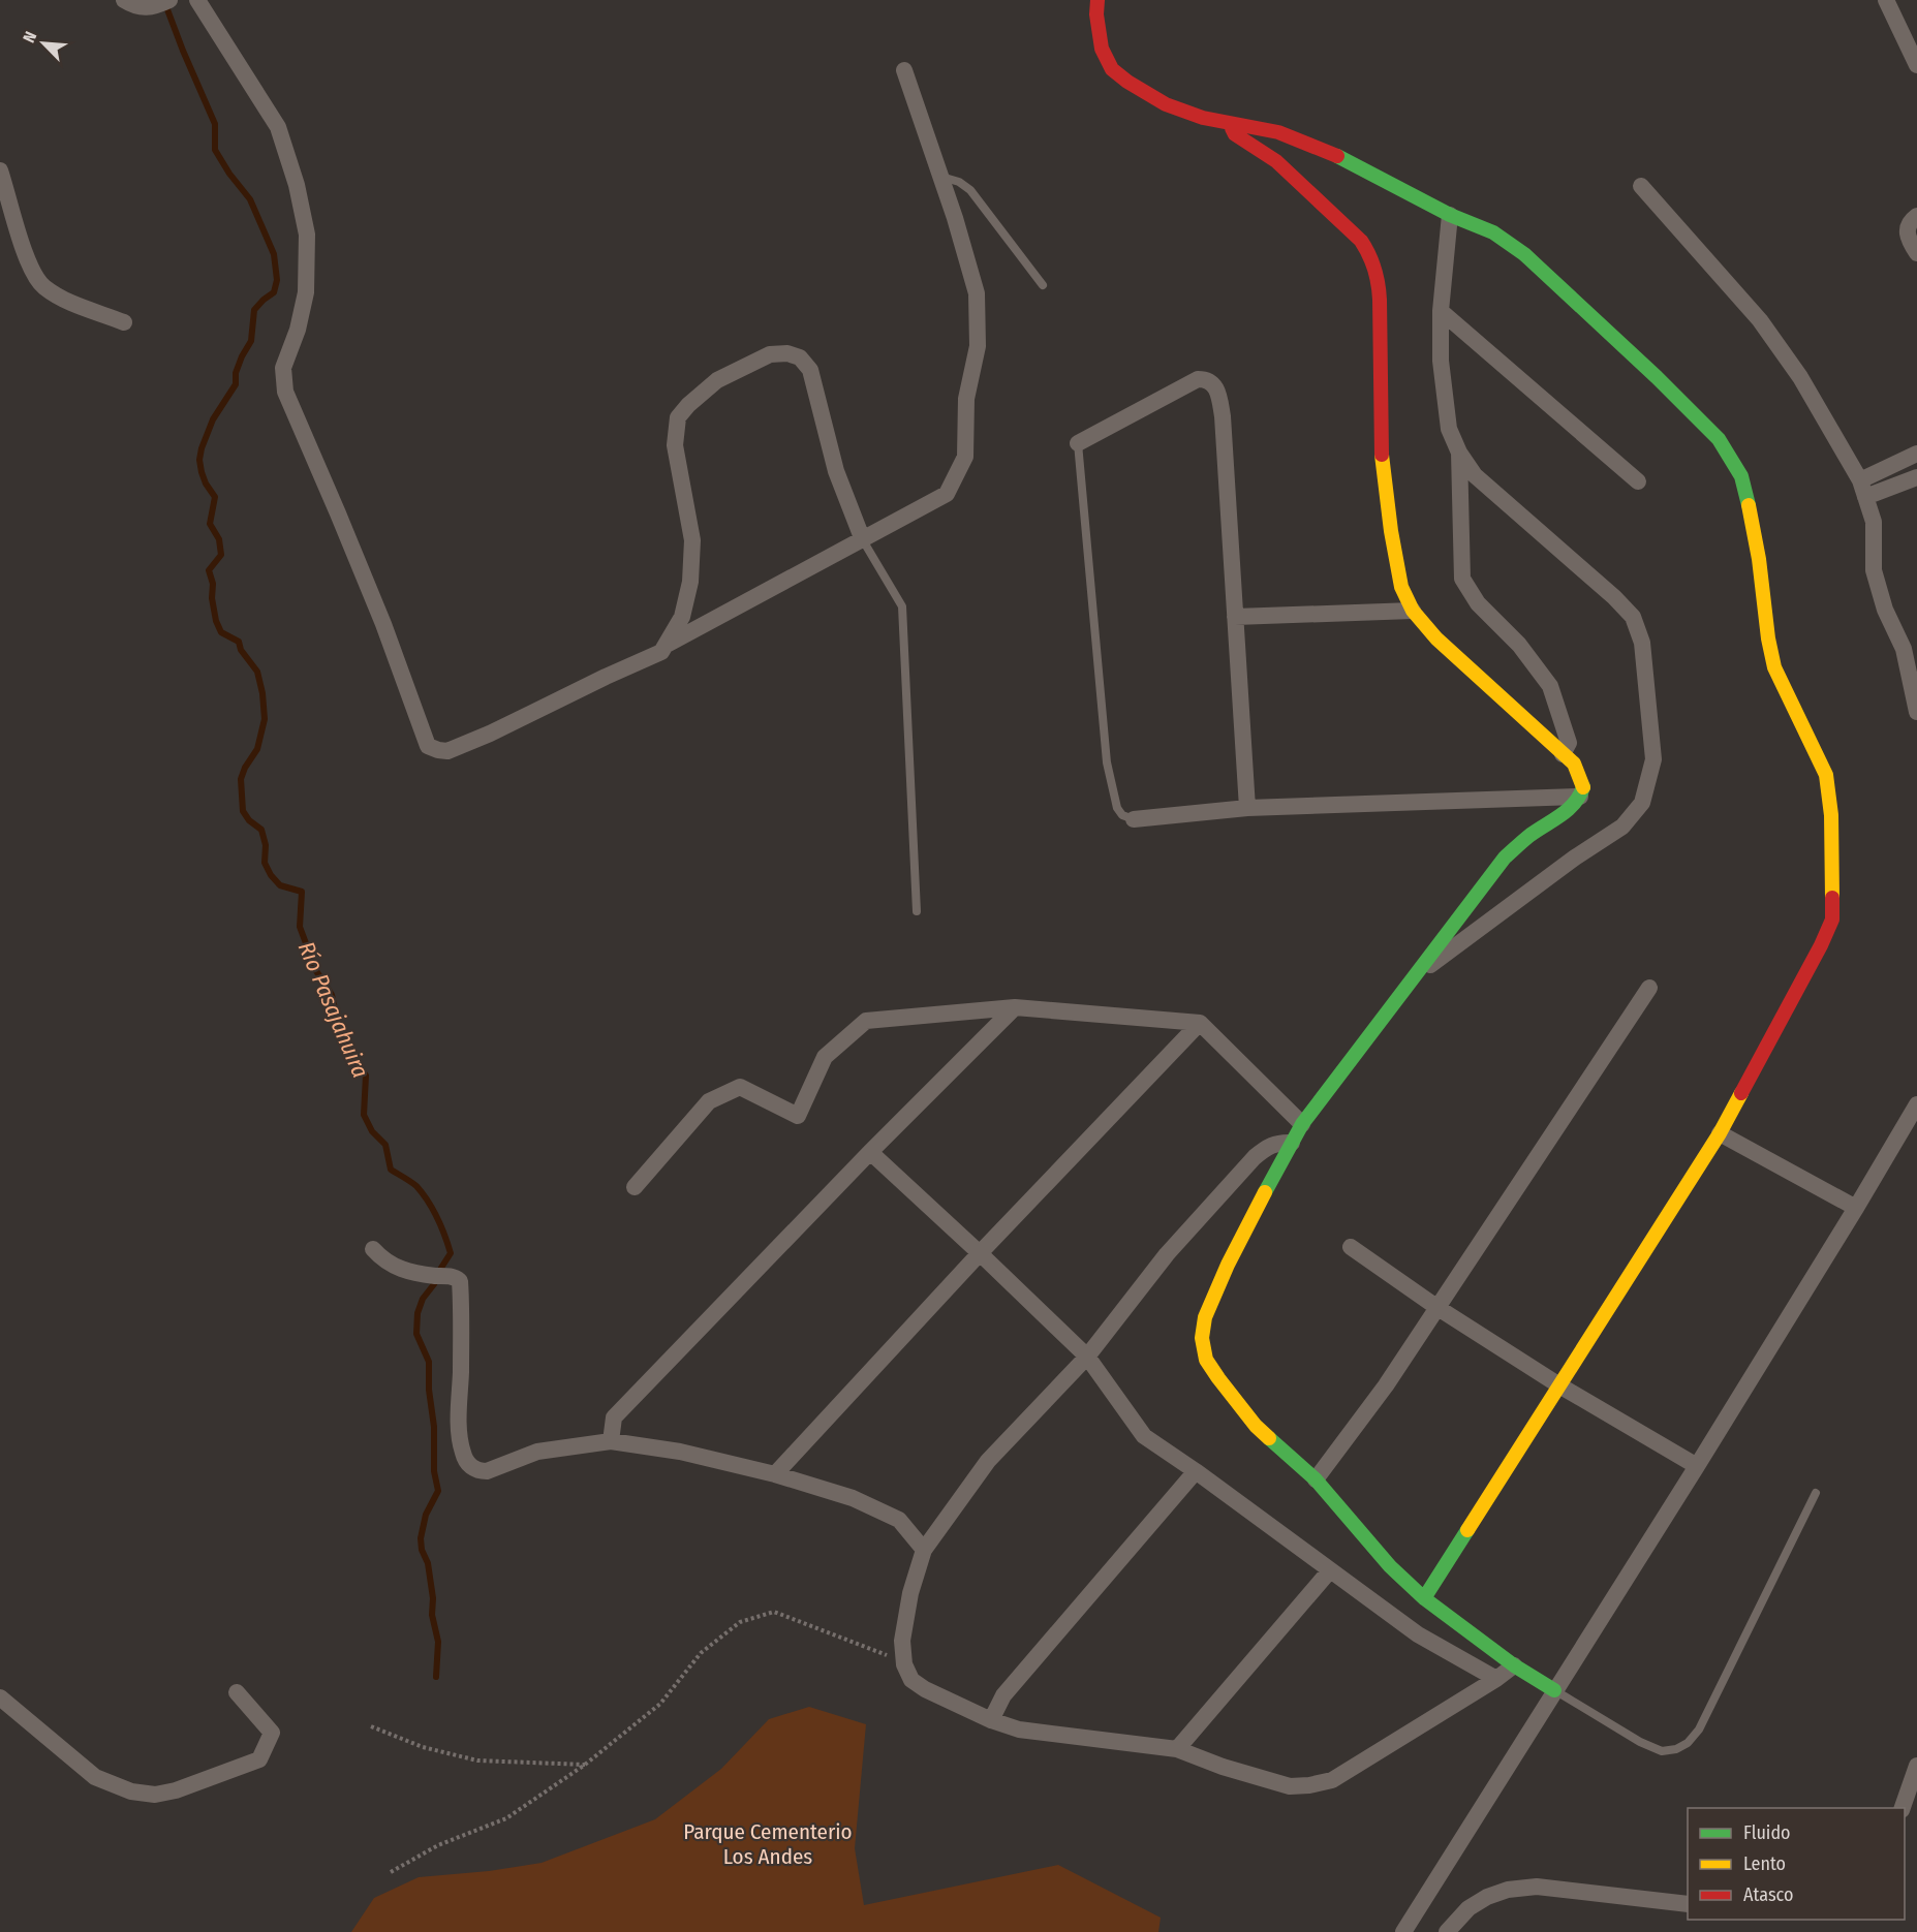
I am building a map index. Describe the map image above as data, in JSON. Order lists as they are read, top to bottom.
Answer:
{
  "water": ["Río Pasajahuira"],
  "parks": ["Parque Cementerio Los Andes"],
  "legend": ["Fluido", "Lento", "Atasco"],
  "north": "top left"
}
